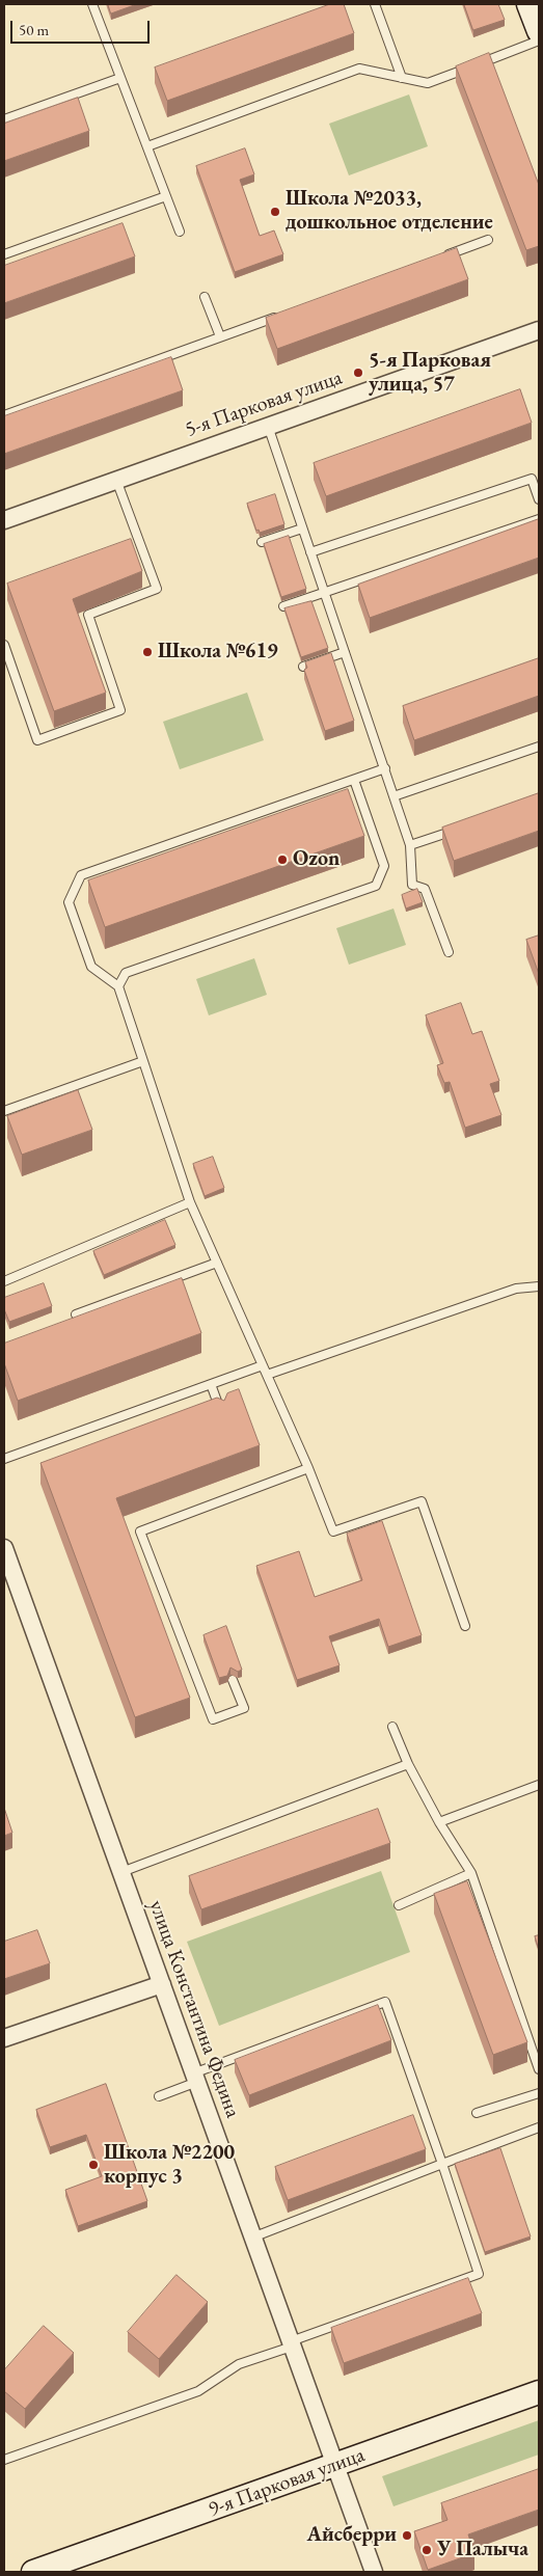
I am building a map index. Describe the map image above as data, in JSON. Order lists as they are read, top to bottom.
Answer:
{
  "streets": {
    "main road": ["9-я Парковая улица"],
    "street": ["5-я Парковая улица", "улица Константина Федина"]
  },
  "crossings": [
    ["улица Константина Федина", "9-я Парковая улица"]
  ],
  "places": [
    "Школа №2033, дошкольное отделение",
    "5-я Парковая улица, 57",
    "Школа №619",
    "Ozon",
    "Школа №2200 корпус 3",
    "Айсберри",
    "У Палыча"
  ],
  "scale_bar": "50 m"
}
